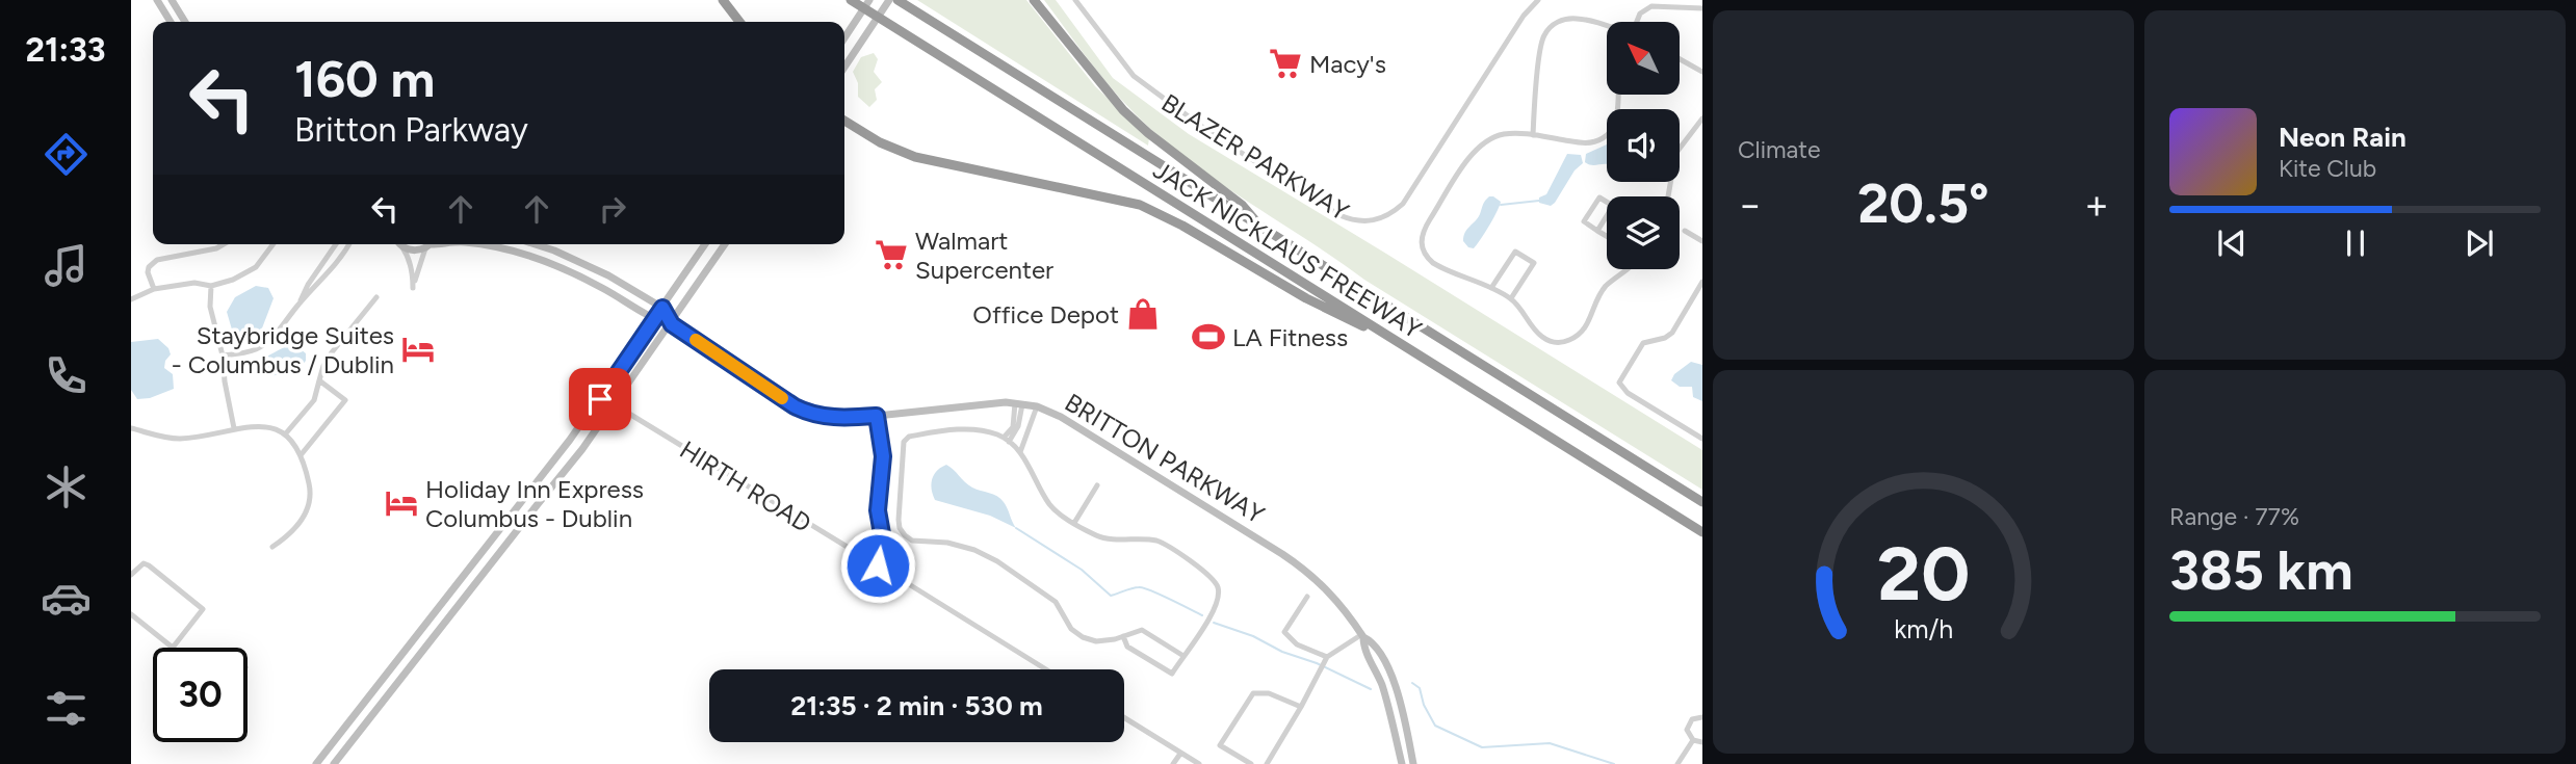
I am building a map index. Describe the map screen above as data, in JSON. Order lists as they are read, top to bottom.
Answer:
{
  "streets": {
    "highway": ["JACK NICKLAUS FREEWAY"],
    "main road": ["BRITTON PARKWAY"],
    "street": ["BLAZER PARKWAY", "HIRTH ROAD"]
  },
  "places": {
    "supermarket": ["Macy's", "Walmart Supercenter"],
    "shop": ["Office Depot"],
    "sports": ["LA Fitness"],
    "hotel": ["Staybridge Suites - Columbus / Dublin", "Holiday Inn Express Columbus - Dublin"]
  },
  "north": "top left",
  "page": {
    "tabs": "21:33",
    "tile": [
      "Climate",
      ["Range · 77%", "385 km"]
    ],
    "turn": ["160 m", "Britton Parkway"],
    "song": ["Neon Rain", "Kite Club"],
    "heat": ["−", "20.5°", "+"],
    "limit": "30",
    "trip": "21:35 · 2 min · 530 m",
    "gauge": ["20", "km/h"]
  }
}
